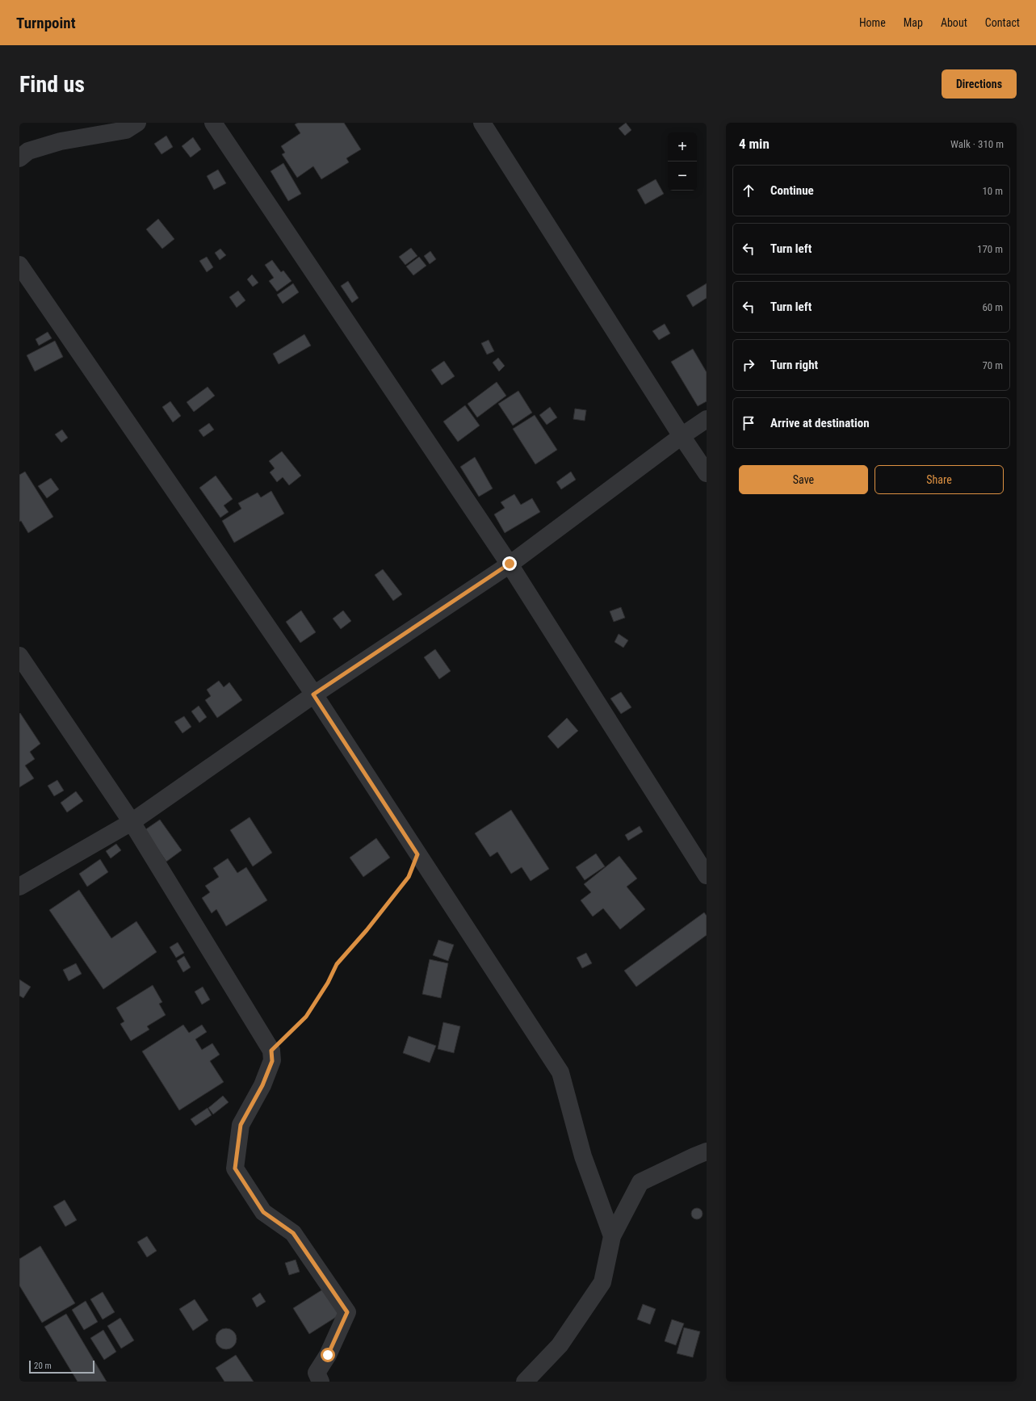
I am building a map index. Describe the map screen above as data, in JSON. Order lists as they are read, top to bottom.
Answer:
{
  "scale_bar": "20 m",
  "page": {
    "header": "Turnpoint",
    "nav": [
      "Home",
      "Map",
      "About",
      "Contact"
    ],
    "buttons": [
      "Directions",
      ["Save", "Share"]
    ],
    "title": "Find us",
    "heading": ["4 min", "Walk · 310 m"],
    "map_buttons": ["+", "−"],
    "list": [
      ["Continue", "10 m"],
      ["Turn left", "170 m"],
      ["Turn left", "60 m"],
      ["Turn right", "70 m"],
      "Arrive at destination"
    ],
    "scale": "20 m"
  }
}
